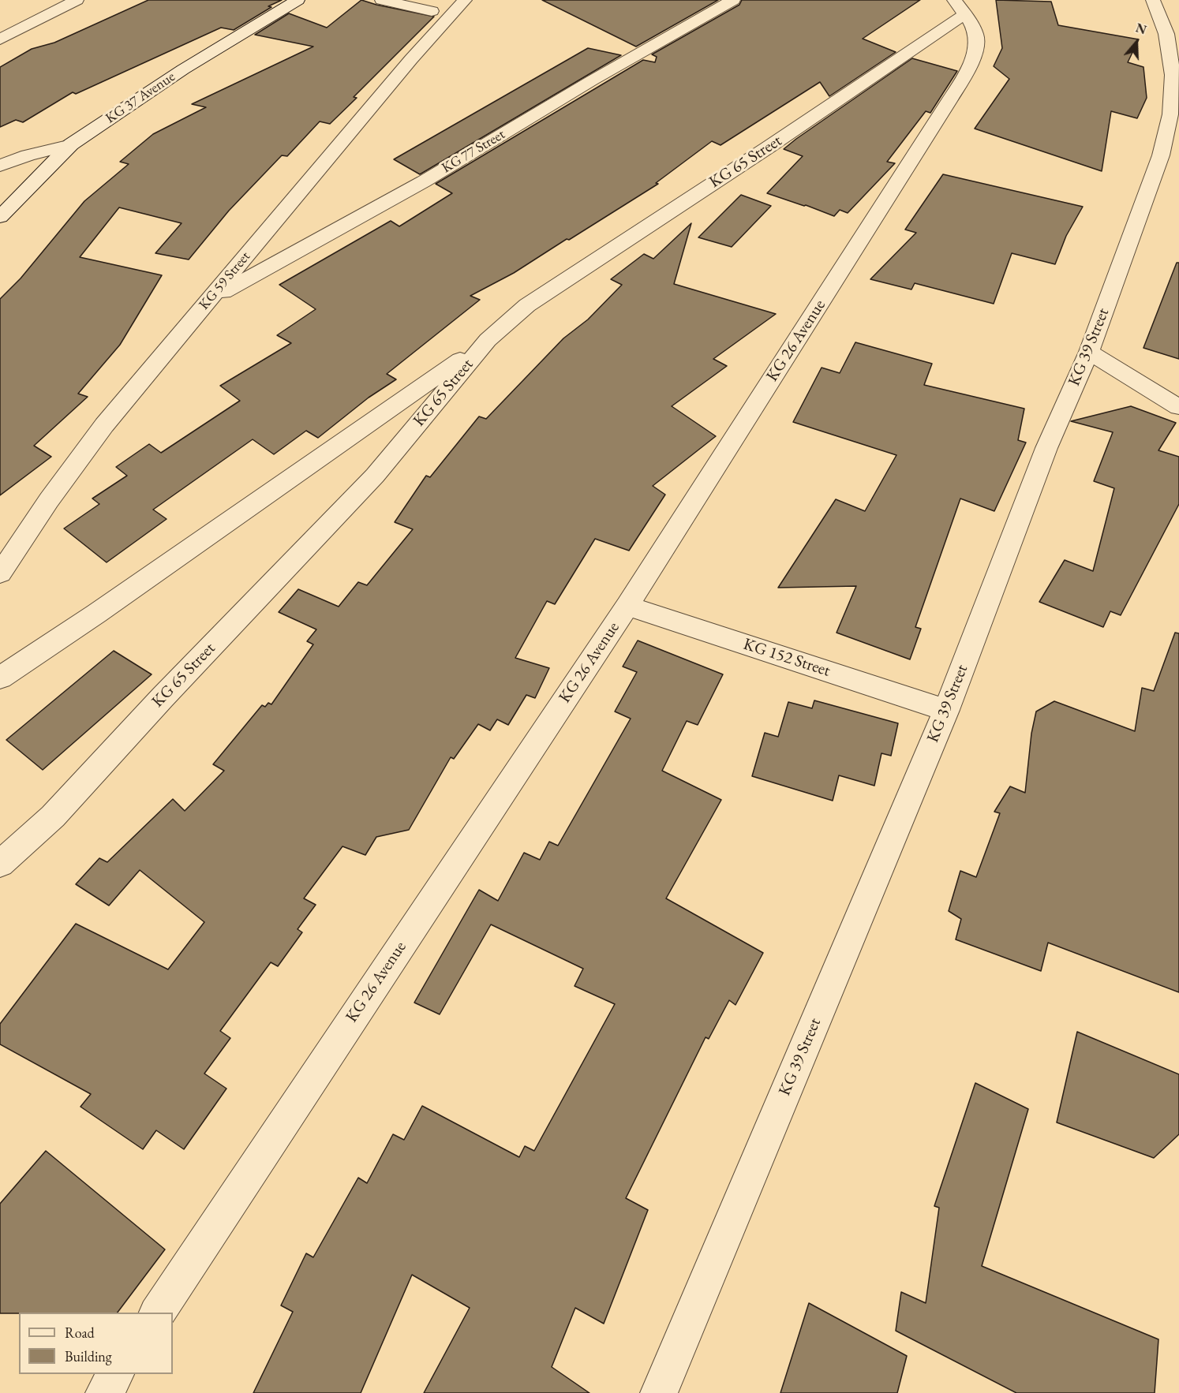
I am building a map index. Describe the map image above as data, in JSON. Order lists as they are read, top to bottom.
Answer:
{
  "streets": {
    "street": [
      "KG 37 Avenue",
      "KG 77 Street",
      "KG 65 Street",
      "KG 59 Street",
      "KG 26 Avenue",
      "KG 39 Street",
      "KG 152 Street"
    ]
  },
  "crossings": [
    ["KG 77 Street", "KG 59 Street"],
    ["KG 65 Street", "KG 26 Avenue"],
    ["KG 26 Avenue", "KG 152 Street"],
    ["KG 39 Street", "KG 152 Street"]
  ],
  "legend": ["Road", "Building"],
  "north": "top"
}
